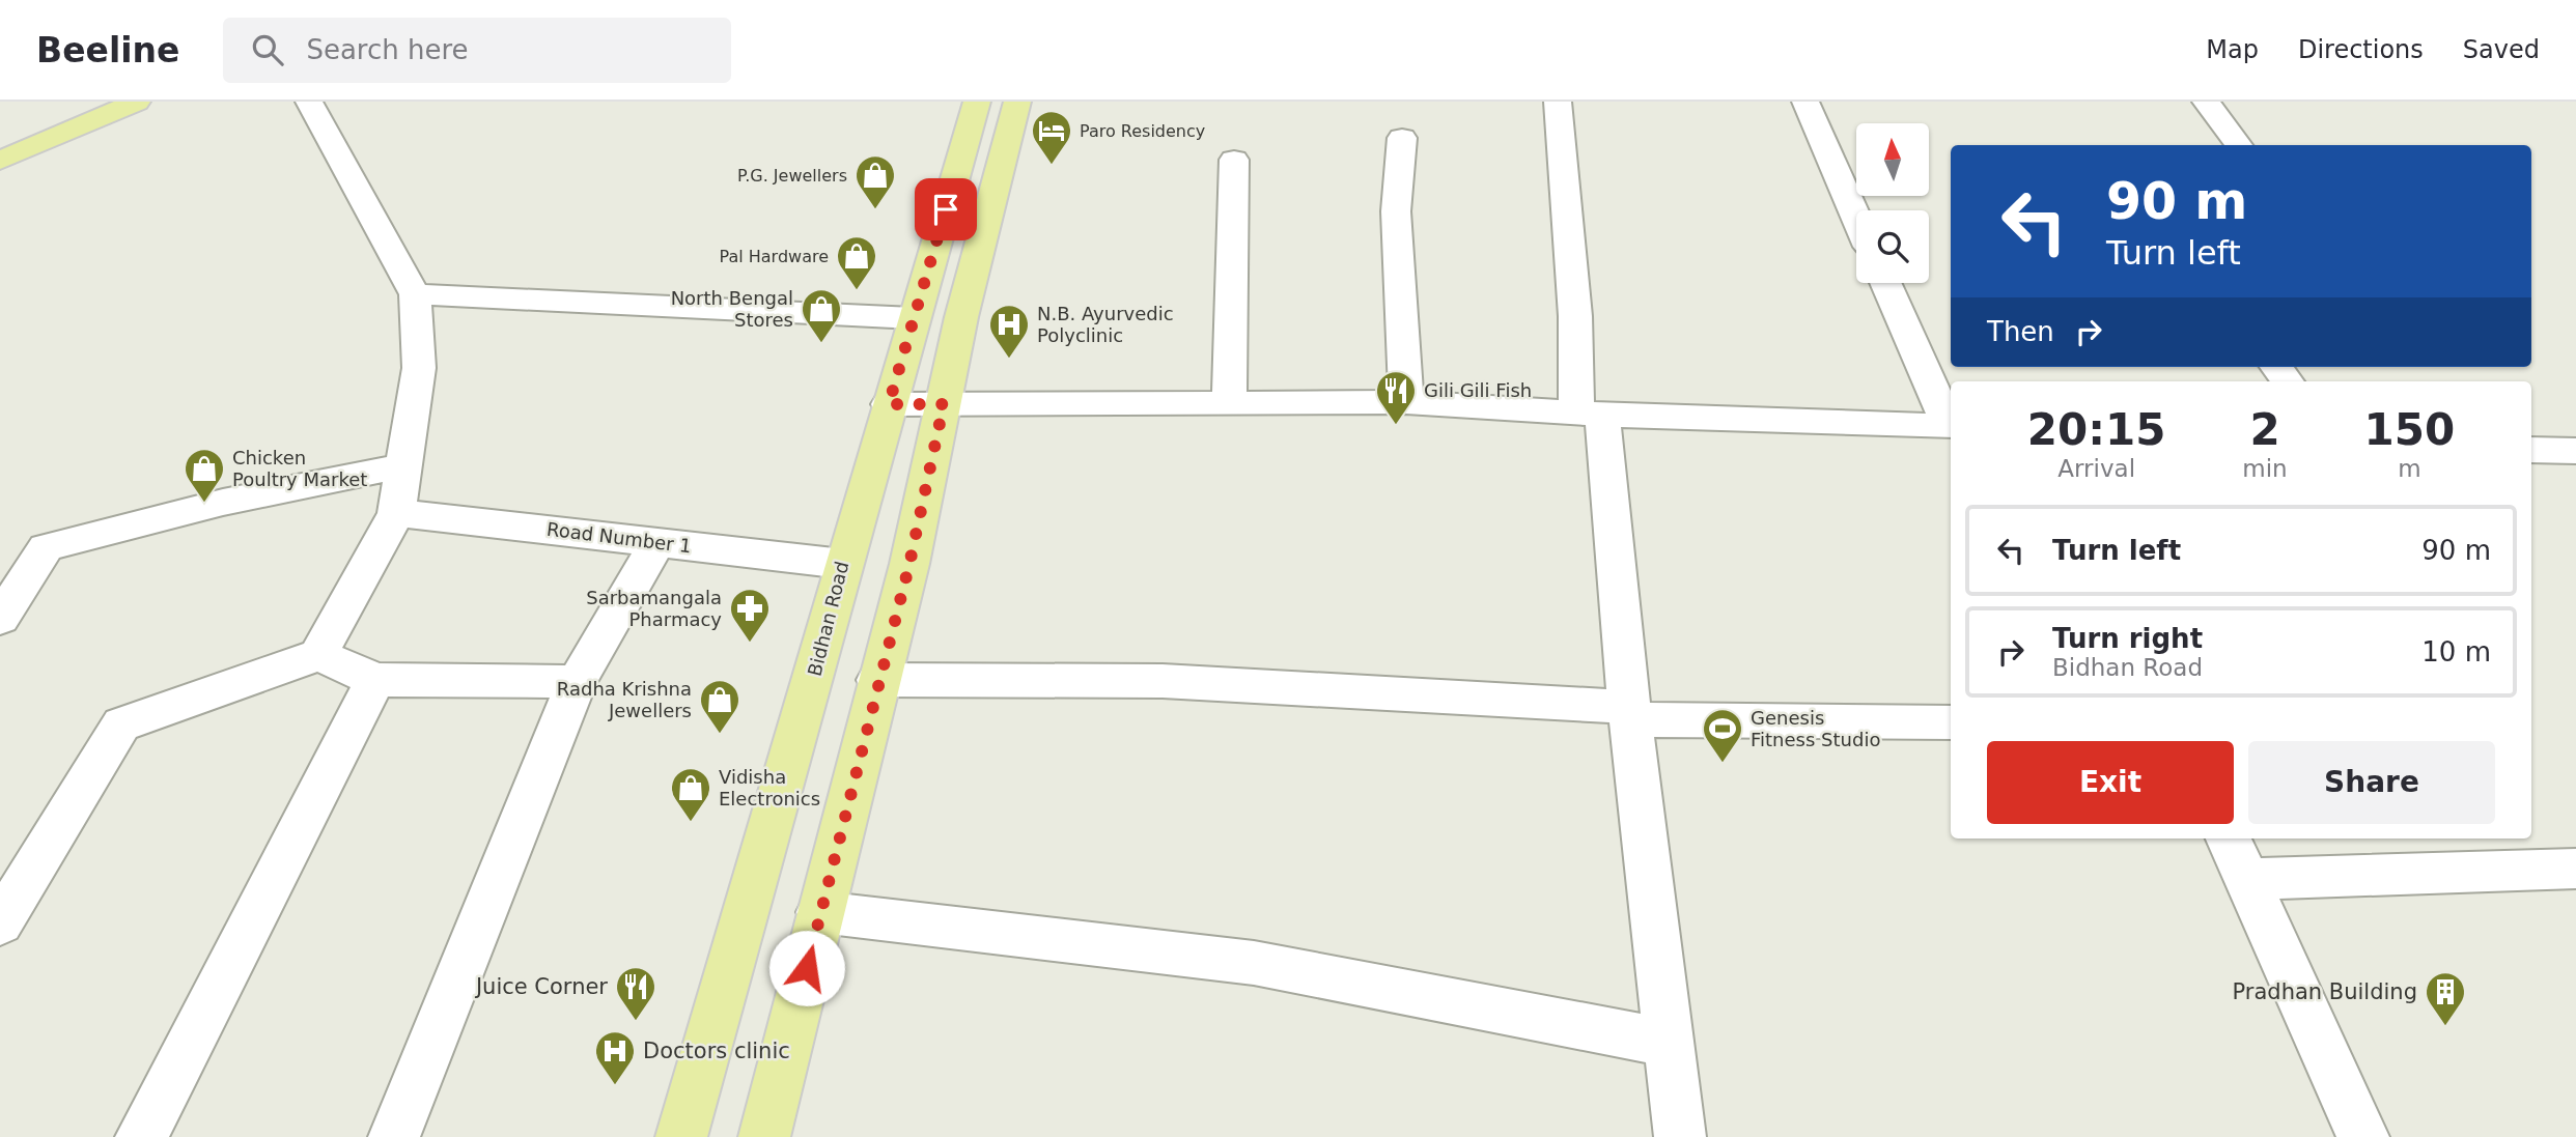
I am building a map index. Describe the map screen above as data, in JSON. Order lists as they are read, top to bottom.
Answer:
{
  "streets": {
    "main road": ["Bidhan Road"],
    "street": ["Road Number 1"]
  },
  "crossings": [
    ["Road Number 1", "Bidhan Road"]
  ],
  "places": {
    "hotel": ["Paro Residency"],
    "shop": [
      "P.G. Jewellers",
      "Pal Hardware",
      "North Bengal Stores",
      "Chicken Poultry Market",
      "Radha Krishna Jewellers",
      "Vidisha Electronics"
    ],
    "hospital": ["N.B. Ayurvedic Polyclinic", "Doctors clinic"],
    "restaurant": ["Gili Gili Fish", "Juice Corner"],
    "pharmacy": ["Sarbamangala Pharmacy"],
    "sports": ["Genesis Fitness Studio"],
    "building": ["Pradhan Building"]
  },
  "north": "top",
  "page": {
    "header": "Beeline",
    "search": "Search here",
    "nav": ["Map", "Directions", "Saved"],
    "turn": ["90 m", "Turn left"],
    "then": "Then",
    "eta": [
      "20:15",
      "Arrival",
      "2",
      "min",
      "150",
      "m"
    ],
    "list": [
      {
        "name": "Turn left",
        "value": "90 m"
      },
      {
        "name": "Turn right",
        "note": "Bidhan Road",
        "value": "10 m"
      }
    ],
    "buttons": ["Exit", "Share"]
  }
}
